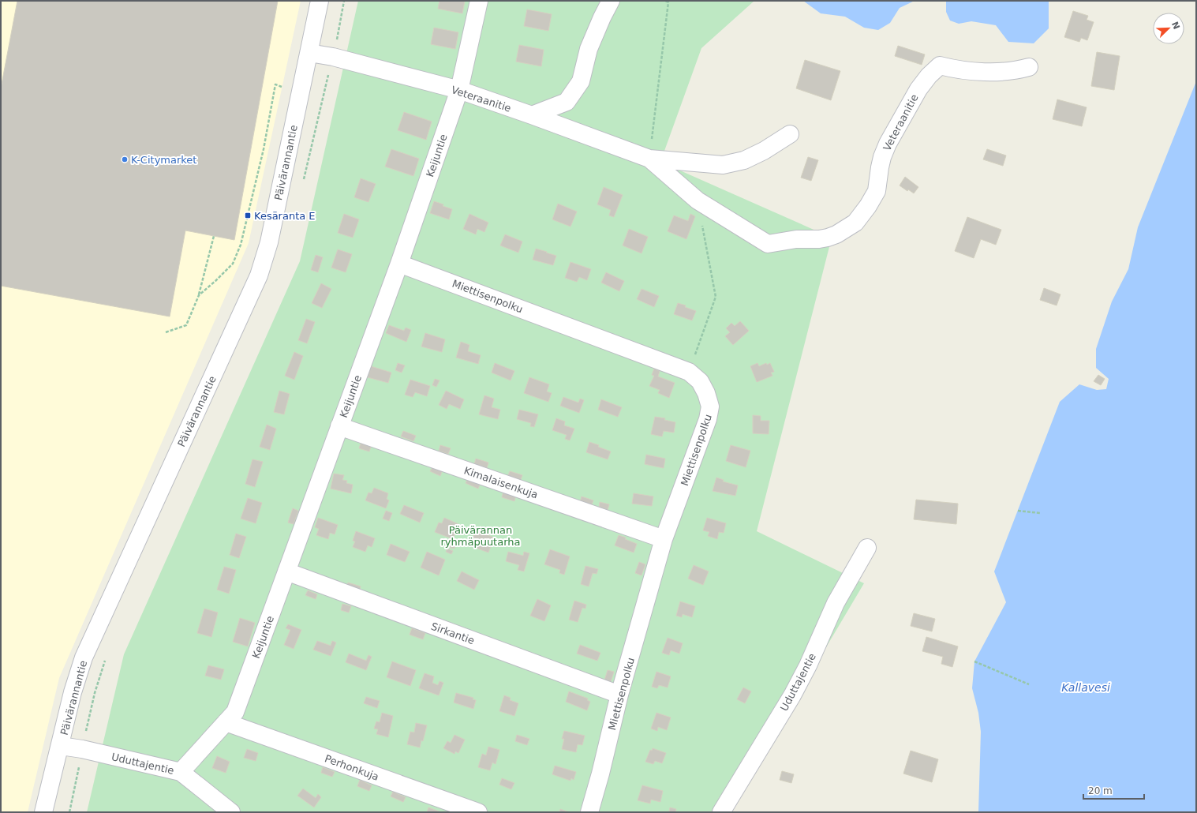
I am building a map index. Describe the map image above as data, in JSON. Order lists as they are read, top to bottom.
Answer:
{
  "streets": {
    "street": [
      "Veteraanitie",
      "Keijuntie",
      "Päivärannantie",
      "Miettisenpolku",
      "Kimalaisenkuja",
      "Sirkantie",
      "Uduttajentie",
      "Perhonkuja"
    ]
  },
  "crossings": [
    ["Veteraanitie", "Keijuntie"],
    ["Veteraanitie", "Päivärannantie"],
    ["Keijuntie", "Miettisenpolku"],
    ["Keijuntie", "Kimalaisenkuja"],
    ["Keijuntie", "Sirkantie"],
    ["Keijuntie", "Uduttajentie"],
    ["Keijuntie", "Perhonkuja"],
    ["Päivärannantie", "Uduttajentie"],
    ["Miettisenpolku", "Kimalaisenkuja"],
    ["Miettisenpolku", "Sirkantie"]
  ],
  "water": ["Kallavesi"],
  "parks": ["Päivärannan ryhmäpuutarha"],
  "places": {
    "other": ["K-Citymarket"],
    "transit": ["Kesäranta E"]
  },
  "scale_bar": "20 m",
  "north": "top right"
}
